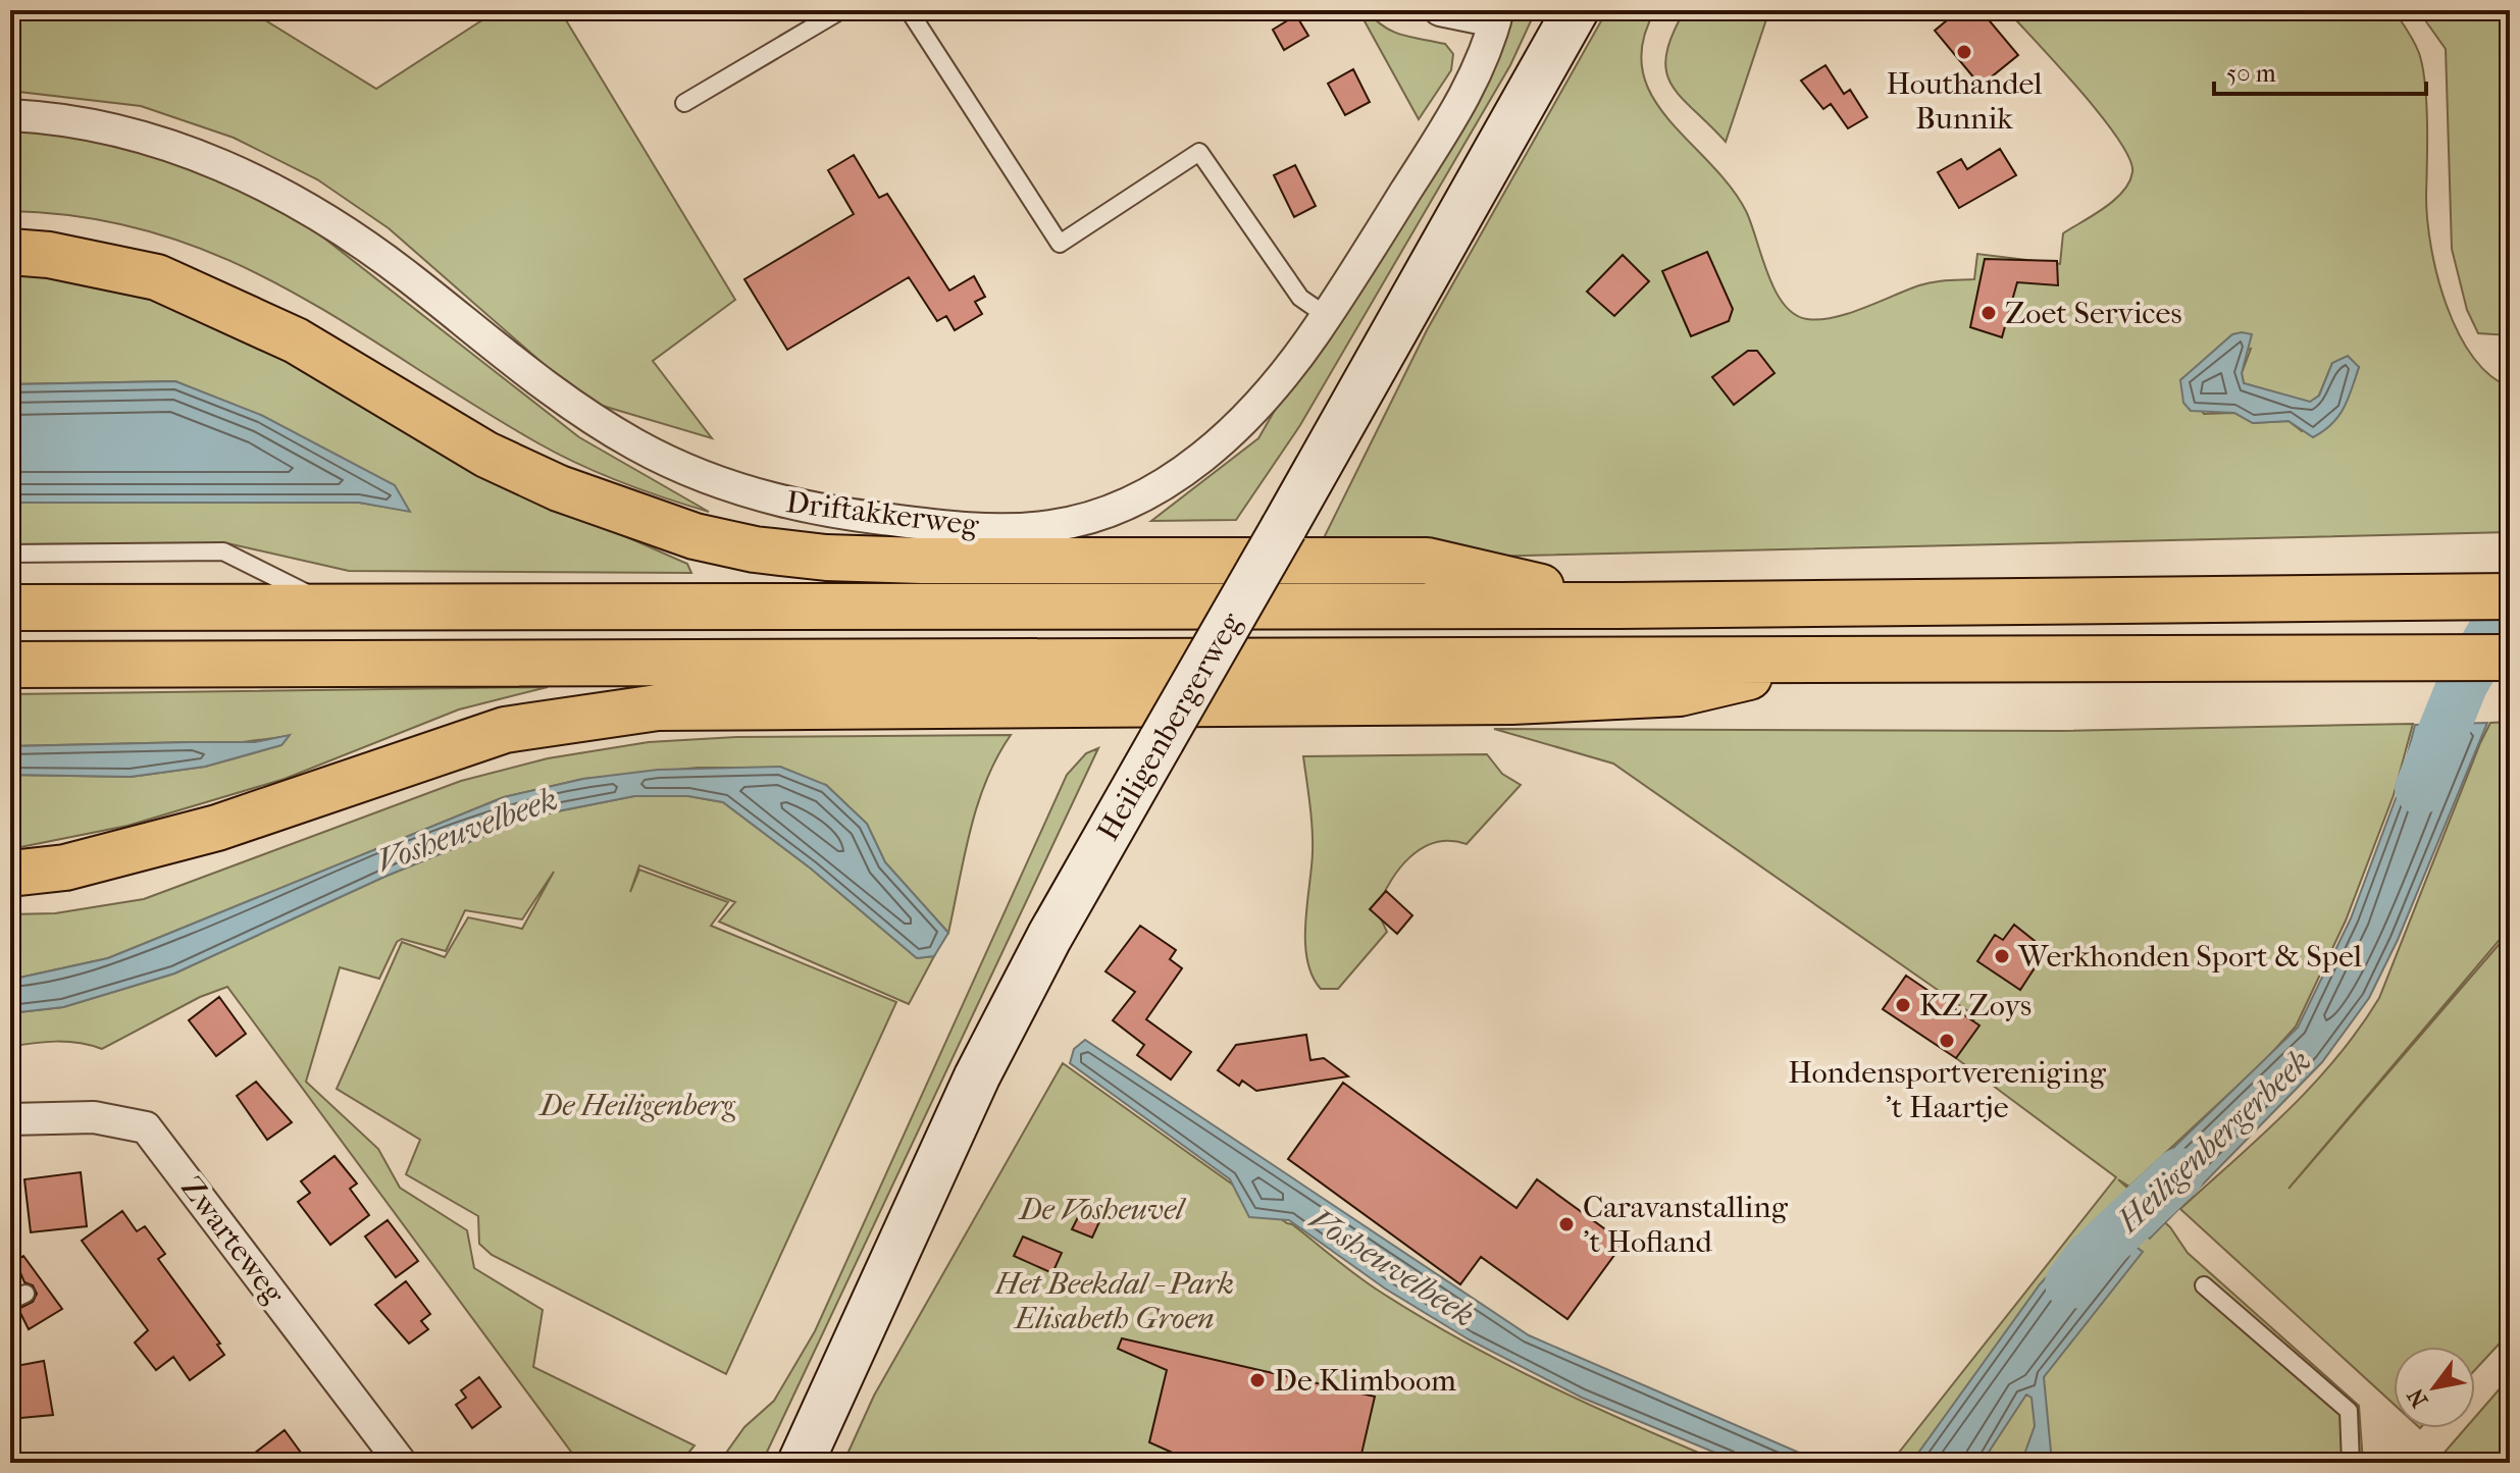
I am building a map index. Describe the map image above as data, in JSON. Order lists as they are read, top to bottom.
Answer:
{
  "streets": {
    "main road": ["Heiligenbergerweg"],
    "street": ["Driftakkerweg", "Zwarteweg"]
  },
  "water": ["Vosheuvelbeek", "Heiligenbergerbeek"],
  "parks": ["De Heiligenberg", "De Vosheuvel", "Het Beekdal - Park Elisabeth Groen"],
  "places": [
    "Houthandel Bunnik",
    "Zoet Services",
    "Werkhonden Sport & Spel",
    "KZ Zoys",
    "Hondensportvereniging 't Haartje",
    "Caravanstalling 't Hofland",
    "De Klimboom"
  ],
  "scale_bar": "50 m",
  "north": "bottom left"
}
